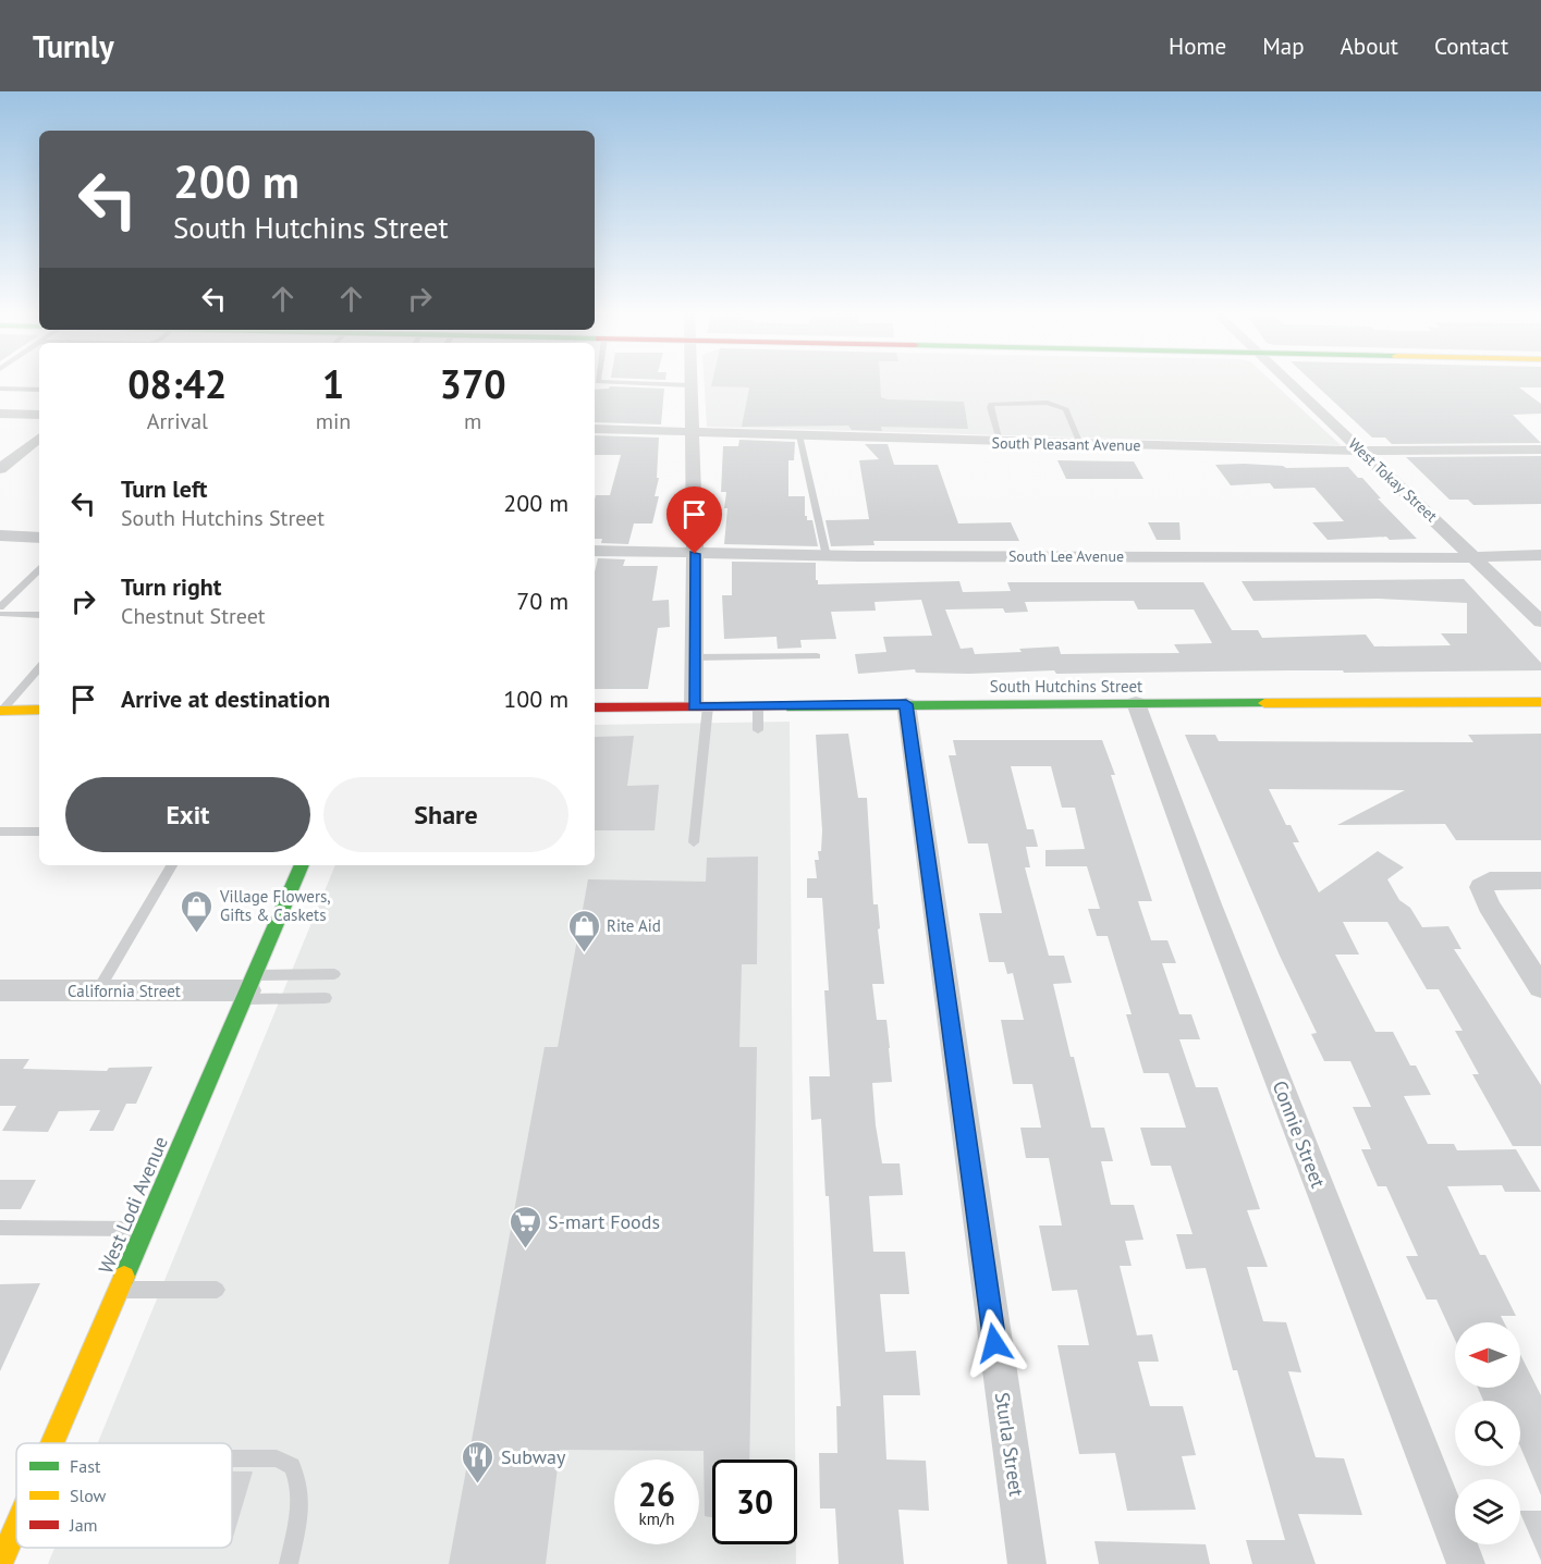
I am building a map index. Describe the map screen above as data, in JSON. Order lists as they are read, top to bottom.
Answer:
{
  "streets": {
    "street": [
      "South Pleasant Avenue",
      "West Tokay Street",
      "South Lee Avenue",
      "South Hutchins Street",
      "California Street",
      "Connie Street",
      "West Lodi Avenue",
      "Sturla Street"
    ]
  },
  "crossings": [
    ["South Pleasant Avenue", "West Tokay Street"],
    ["West Tokay Street", "South Lee Avenue"],
    ["South Hutchins Street", "Connie Street"],
    ["South Hutchins Street", "Sturla Street"],
    ["California Street", "West Lodi Avenue"]
  ],
  "places": {
    "shop": ["Village Flowers, Gifts & Caskets", "Rite Aid"],
    "supermarket": ["S-mart Foods"],
    "restaurant": ["Subway"]
  },
  "legend": ["Fast", "Slow", "Jam"],
  "north": "left",
  "page": {
    "header": "Turnly",
    "nav": [
      "Home",
      "Map",
      "About",
      "Contact"
    ],
    "turn": ["200 m", "South Hutchins Street"],
    "eta": [
      "08:42",
      "Arrival",
      "1",
      "min",
      "370",
      "m"
    ],
    "list": [
      {
        "name": "Turn left",
        "note": "South Hutchins Street",
        "value": "200 m"
      },
      {
        "name": "Turn right",
        "note": "Chestnut Street",
        "value": "70 m"
      },
      {
        "name": "Arrive at destination",
        "value": "100 m"
      }
    ],
    "buttons": ["Exit", "Share"],
    "speed": "26 km/h",
    "limit": "30"
  }
}
